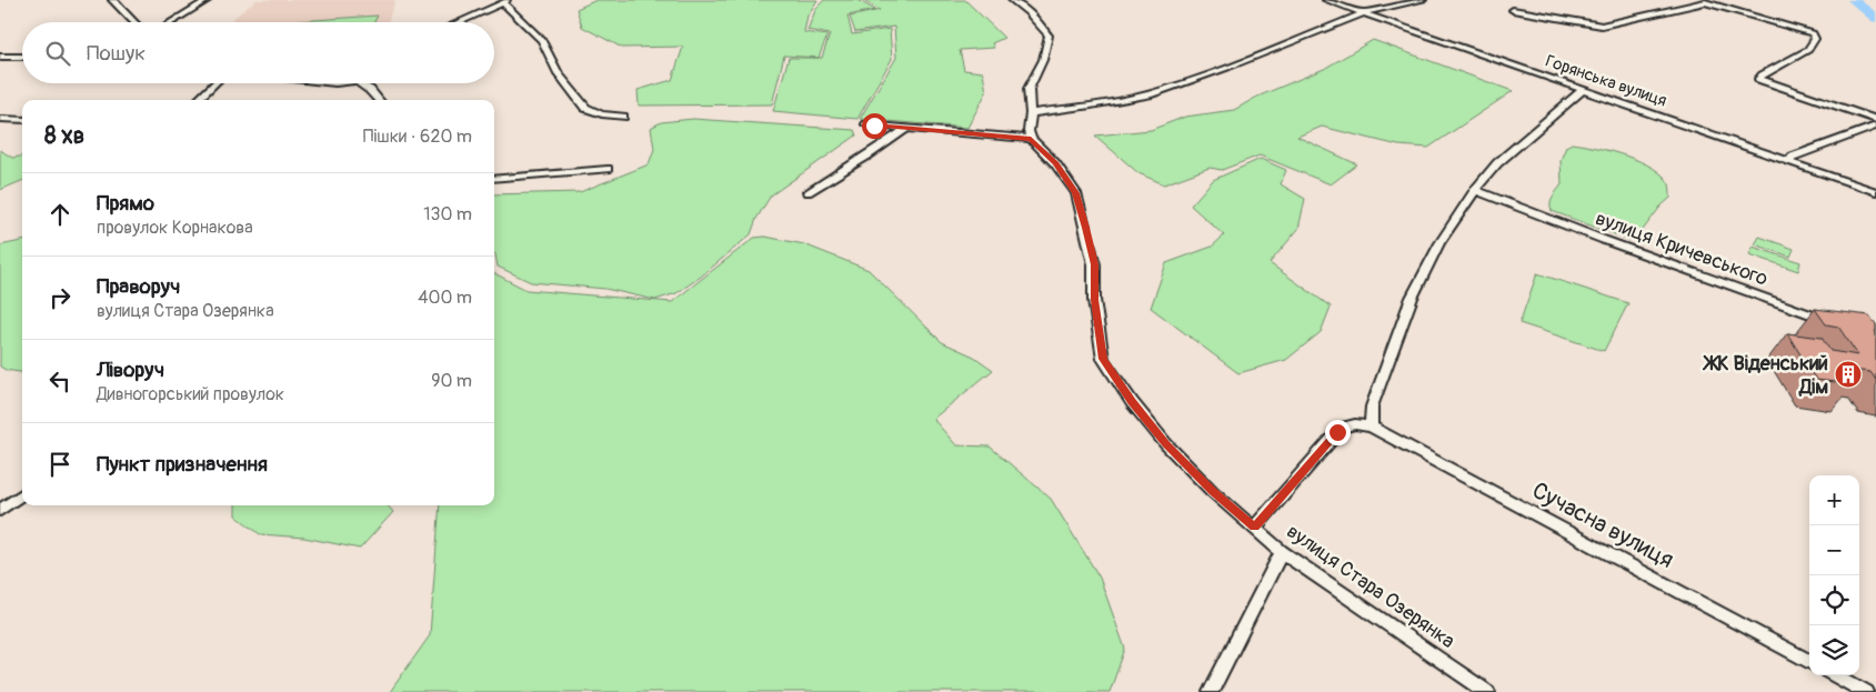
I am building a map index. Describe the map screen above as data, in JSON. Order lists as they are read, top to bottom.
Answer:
{
  "streets": {
    "street": [
      "Горянська вулиця",
      "вулиця Кричевського",
      "Сучасна вулиця",
      "вулиця Стара Озерянка"
    ]
  },
  "places": {
    "building": ["ЖК Віденський Дім"]
  },
  "page": {
    "search": "Пошук",
    "heading": ["8 хв", "Пішки · 620 m"],
    "list": [
      ["Прямо", "провулок Корнакова", "130 m"],
      ["Праворуч", "вулиця Стара Озерянка", "400 m"],
      ["Ліворуч", "Дивногорський провулок", "90 m"],
      "Пункт призначення"
    ],
    "map_buttons": ["+", "−"]
  }
}
